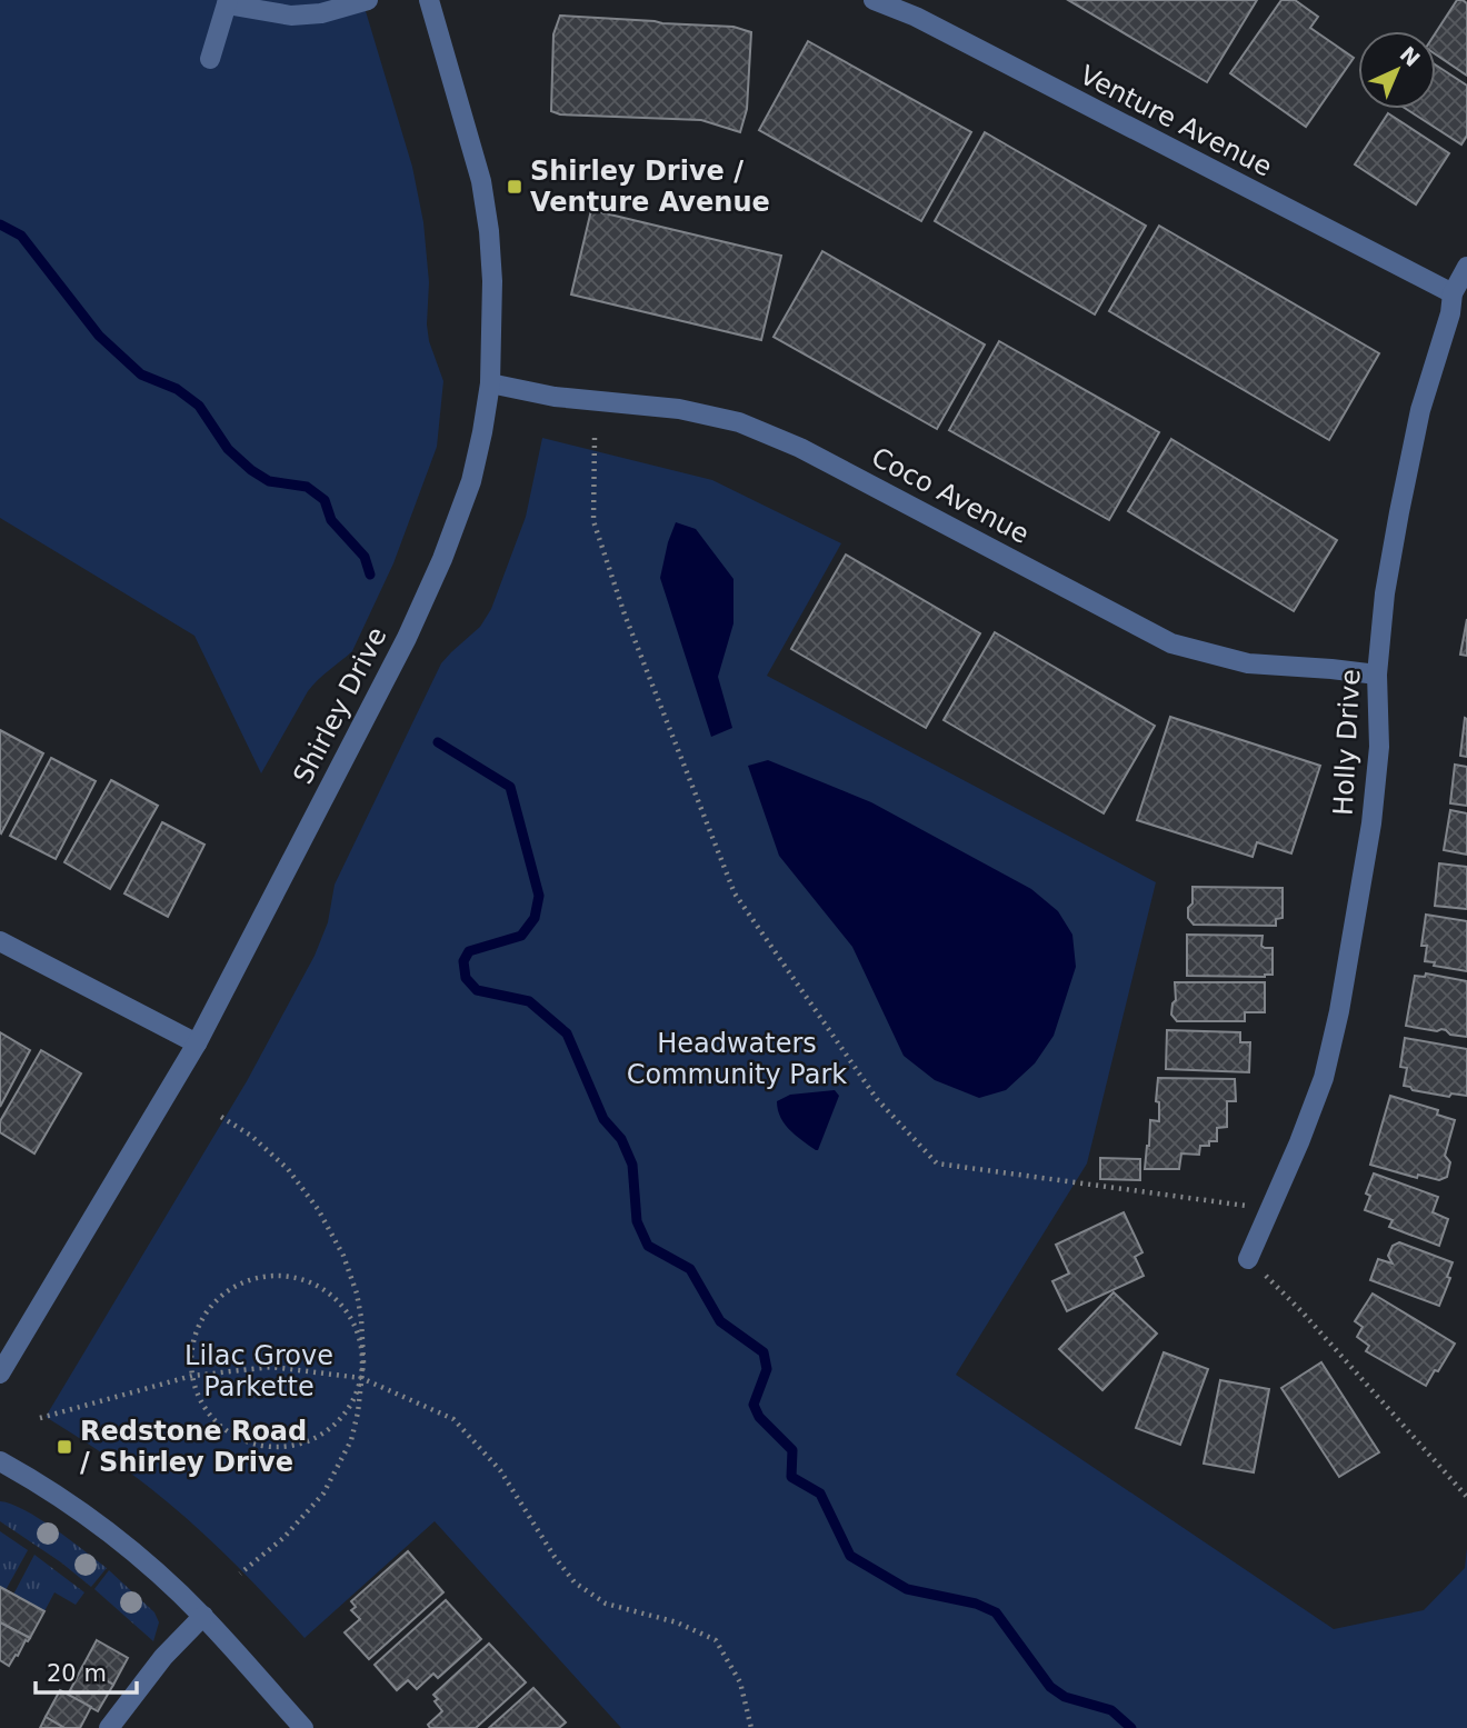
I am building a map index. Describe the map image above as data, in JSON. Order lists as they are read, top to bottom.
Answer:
{
  "streets": {
    "street": [
      "Venture Avenue",
      "Coco Avenue",
      "Shirley Drive",
      "Holly Drive"
    ]
  },
  "crossings": [
    ["Venture Avenue", "Holly Drive"],
    ["Coco Avenue", "Shirley Drive"],
    ["Coco Avenue", "Holly Drive"]
  ],
  "parks": ["Headwaters Community Park", "Lilac Grove Parkette"],
  "places": {
    "transit": ["Shirley Drive / Venture Avenue", "Redstone Road / Shirley Drive"]
  },
  "scale_bar": "20 m",
  "north": "top right"
}
